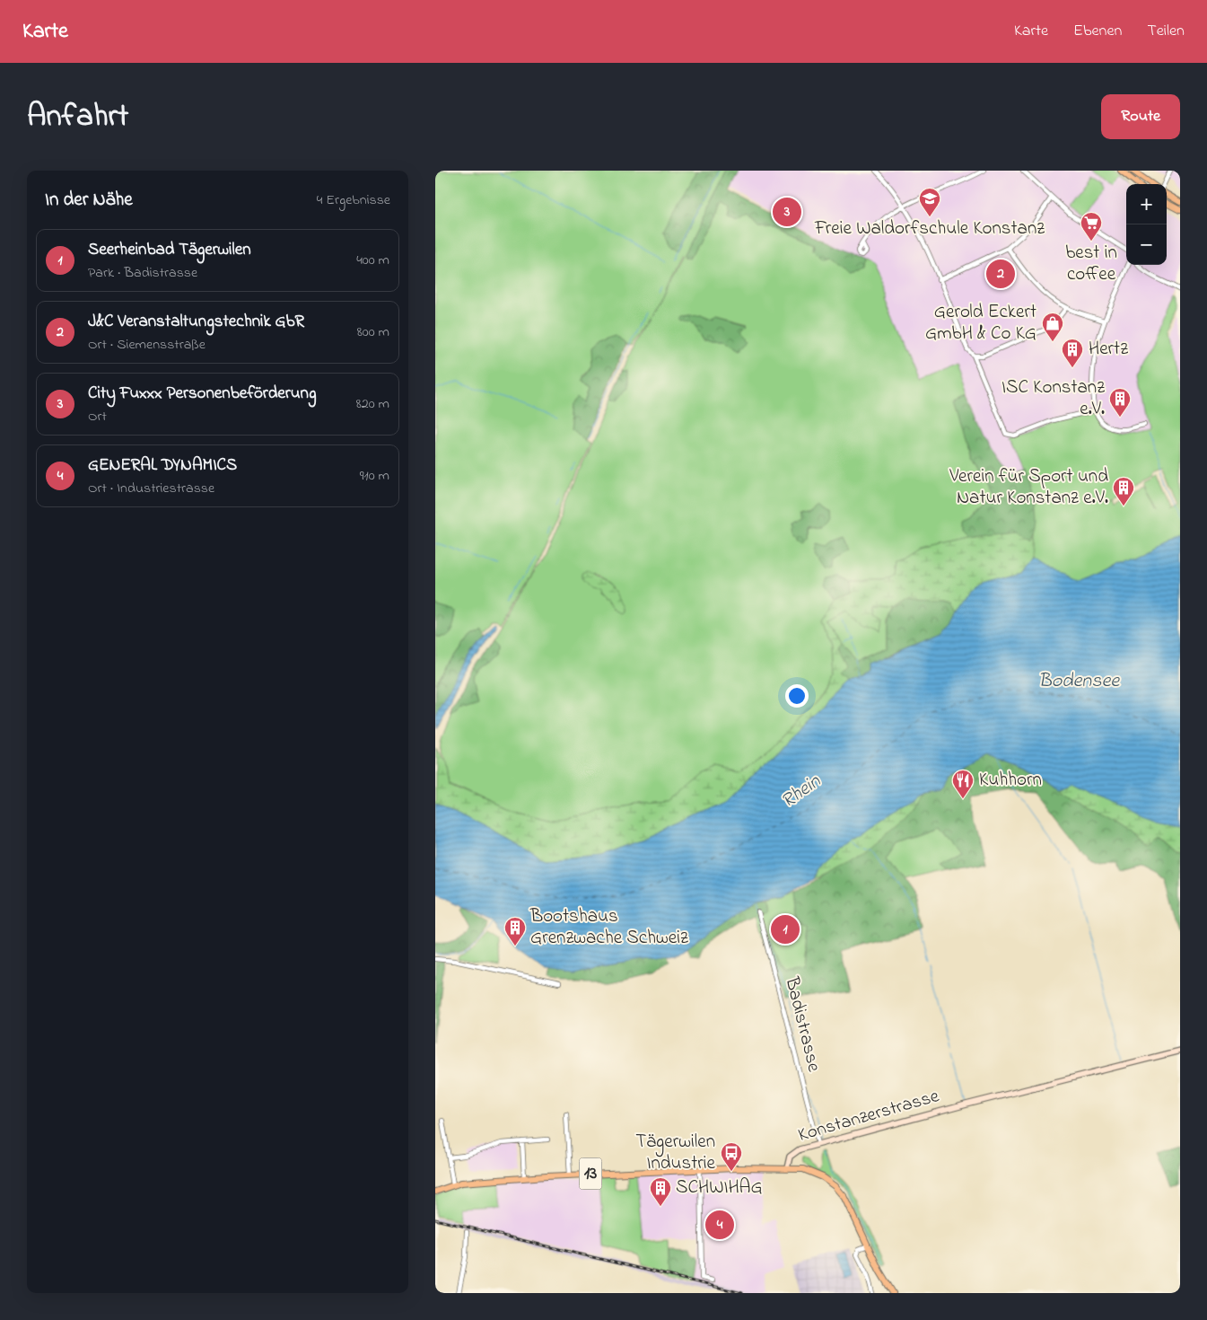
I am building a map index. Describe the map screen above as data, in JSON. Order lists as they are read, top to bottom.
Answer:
{
  "streets": {
    "main road": ["Konstanzerstrasse", "13"],
    "street": ["Badistrasse"]
  },
  "crossings": [
    ["Badistrasse", "Konstanzerstrasse"],
    ["Konstanzerstrasse", "13"]
  ],
  "water": ["Bodensee", "Rhein"],
  "places": {
    "school or university": ["Freie Waldorfschule Konstanz"],
    "supermarket": ["best in coffee"],
    "shop": ["Gerold Eckert GmbH & Co KG"],
    "building": [
      "Hertz",
      "ISC Konstanz e.V.",
      "Verein für Sport und Natur Konstanz e.V.",
      "Bootshaus Grenzwache Schweiz",
      "SCHWIHAG"
    ],
    "restaurant": ["Kuhhorn"],
    "bus stop": ["Tägerwilen Industrie"]
  },
  "page": {
    "header": "Karte",
    "nav": ["Karte", "Ebenen", "Teilen"],
    "title": "Anfahrt",
    "buttons": "Route",
    "heading": ["In der Nähe", "4 Ergebnisse"],
    "map_buttons": ["+", "−"],
    "pins": [
      "3",
      "2",
      "1",
      "4"
    ],
    "list": [
      {
        "mark": "1",
        "name": "Seerheinbad Tägerwilen",
        "note": "Park · Badistrasse",
        "value": "400 m"
      },
      {
        "mark": "2",
        "name": "J&C Veranstaltungstechnik GbR",
        "note": "Ort · Siemensstraße",
        "value": "800 m"
      },
      {
        "mark": "3",
        "name": "City Fuxxx Personenbeförderung",
        "note": "Ort",
        "value": "820 m"
      },
      {
        "mark": "4",
        "name": "GENERAL DYNAMICS",
        "note": "Ort · Industriestrasse",
        "value": "910 m"
      }
    ]
  }
}
